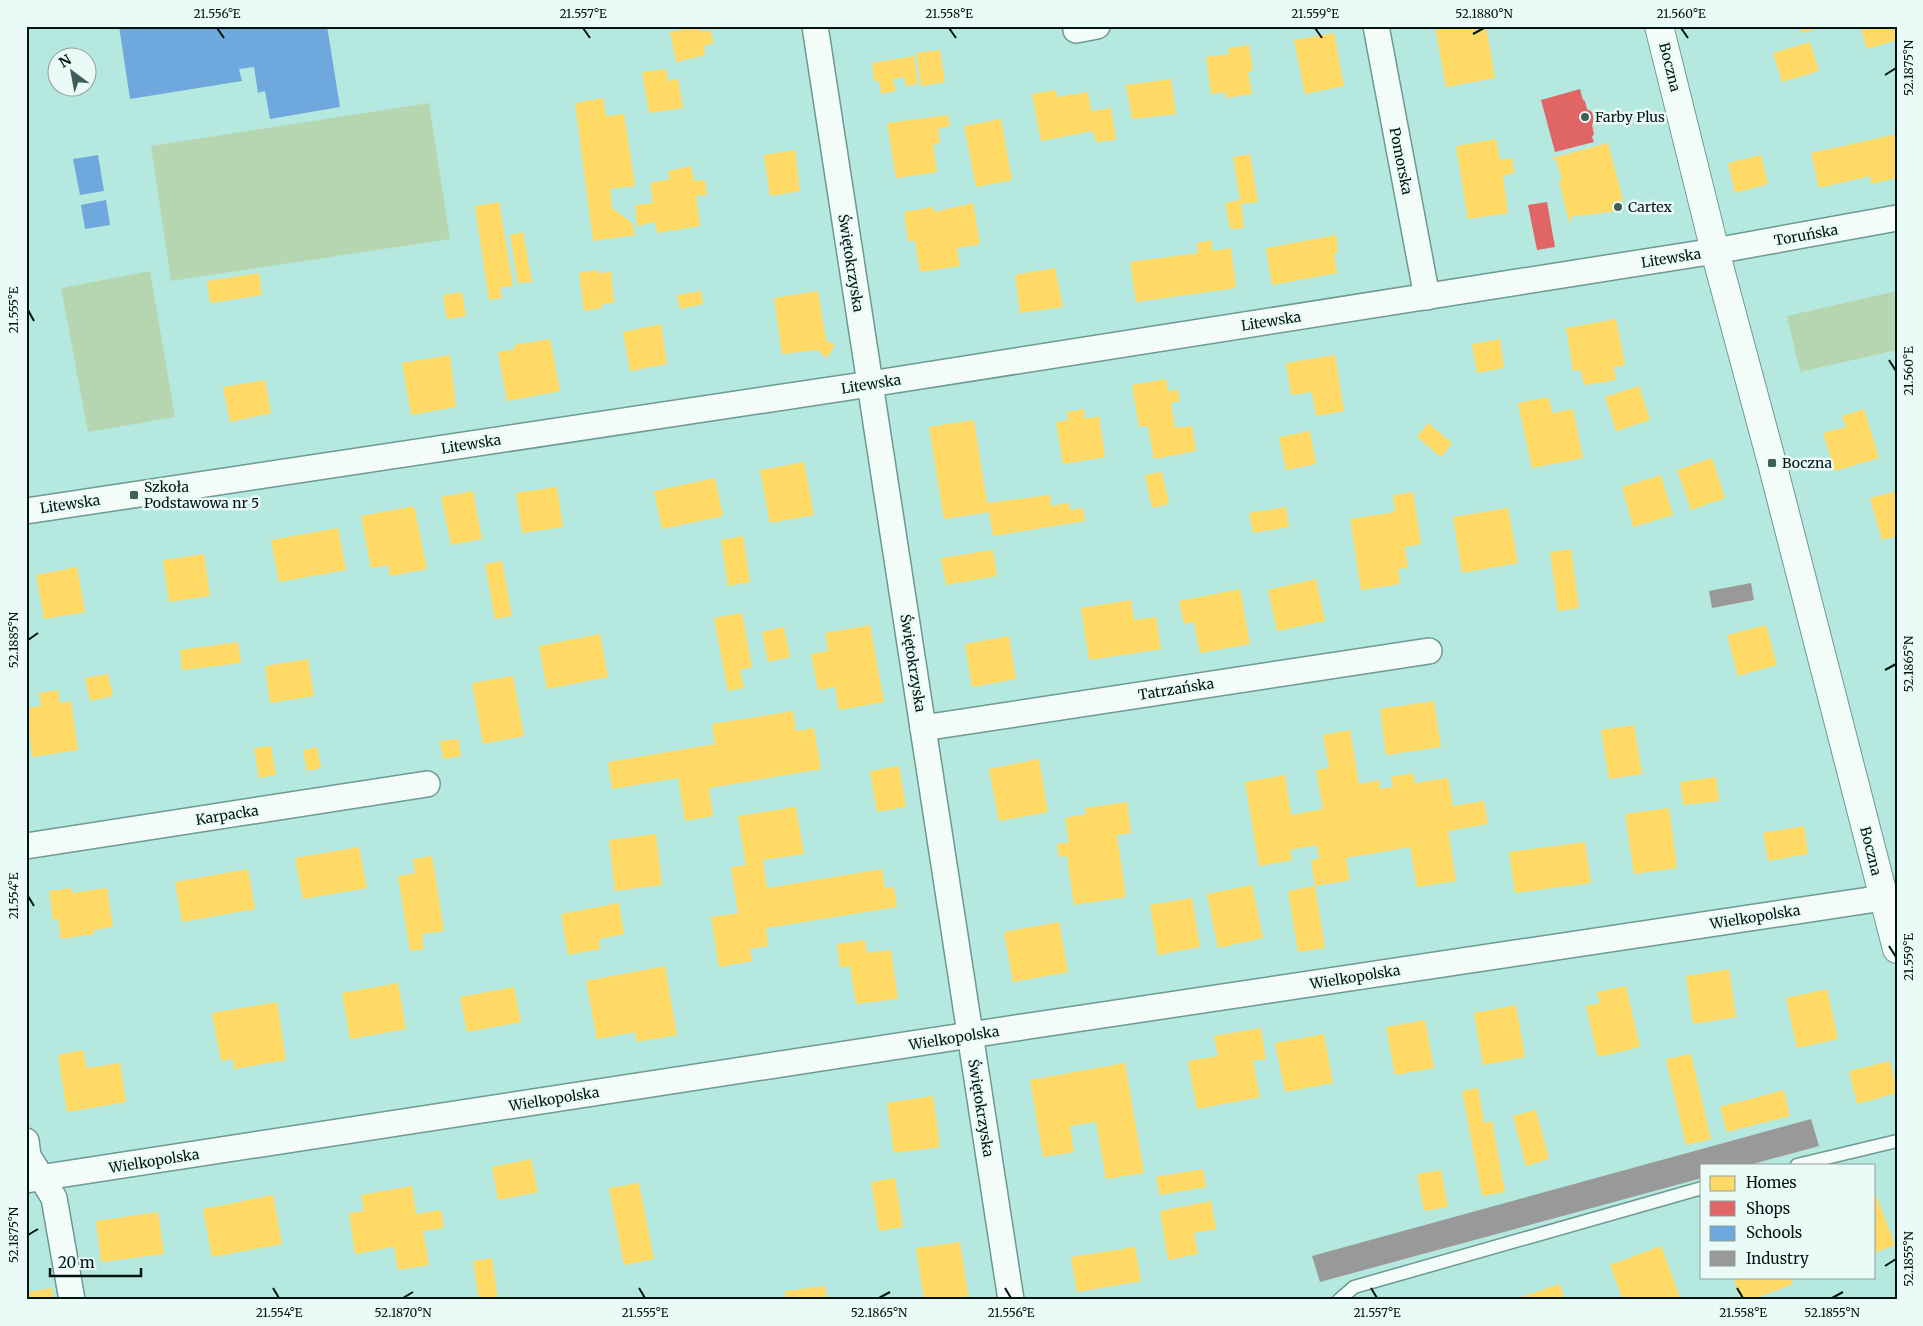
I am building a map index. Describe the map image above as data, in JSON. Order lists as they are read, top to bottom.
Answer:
{
  "streets": {
    "street": [
      "Boczna",
      "Pomorska",
      "Toruńska",
      "Litewska",
      "Świętokrzyska",
      "Tatrzańska",
      "Karpacka",
      "Wielkopolska"
    ]
  },
  "crossings": [
    ["Boczna", "Toruńska"],
    ["Boczna", "Litewska"],
    ["Boczna", "Wielkopolska"],
    ["Pomorska", "Litewska"],
    ["Toruńska", "Litewska"],
    ["Litewska", "Świętokrzyska"],
    ["Świętokrzyska", "Tatrzańska"],
    ["Świętokrzyska", "Wielkopolska"]
  ],
  "places": {
    "other": ["Farby Plus", "Cartex"],
    "transit": ["Boczna", "Szkoła Podstawowa nr 5"]
  },
  "legend": [
    "Homes",
    "Shops",
    "Schools",
    "Industry"
  ],
  "scale_bar": "20 m",
  "north": "top left",
  "coordinates": [
    "21.556°E",
    "21.557°E",
    "21.558°E",
    "21.559°E",
    "52.1880°N",
    "21.560°E",
    "52.1875°N",
    "21.555°E",
    "52.1885°N",
    "52.1865°N",
    "21.554°E",
    "52.1855°N",
    "52.1870°N"
  ]
}
